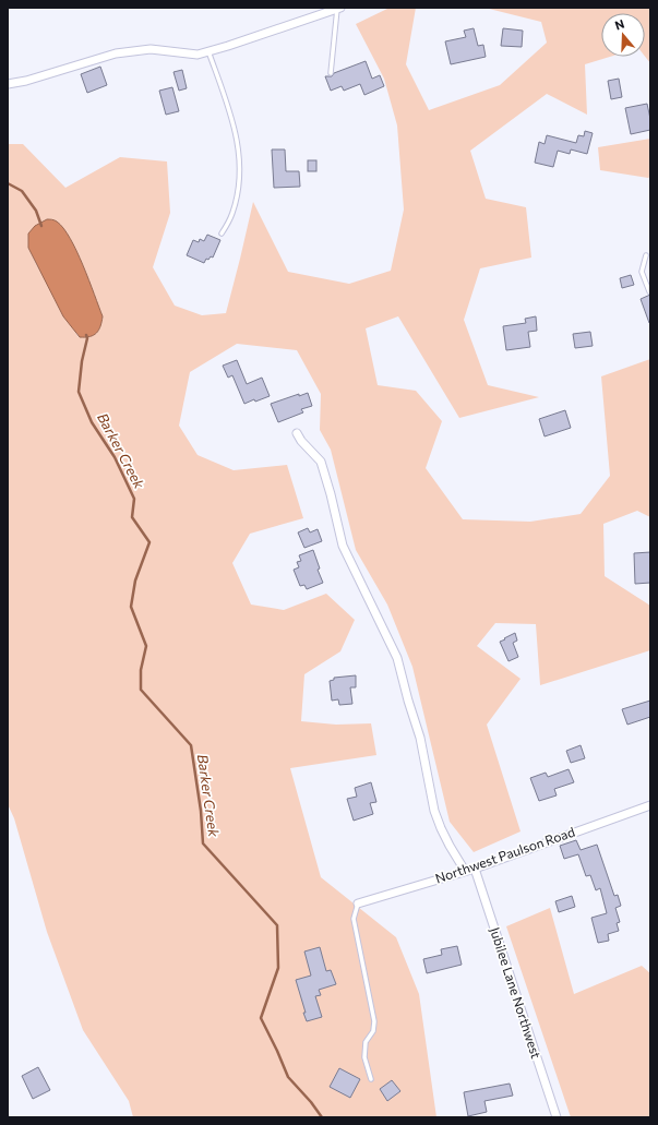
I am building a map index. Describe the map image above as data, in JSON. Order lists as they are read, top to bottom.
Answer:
{
  "streets": {
    "street": ["Northwest Paulson Road", "Jubilee Lane Northwest"]
  },
  "crossings": [
    ["Northwest Paulson Road", "Jubilee Lane Northwest"]
  ],
  "water": ["Barker Creek"],
  "north": "top"
}
